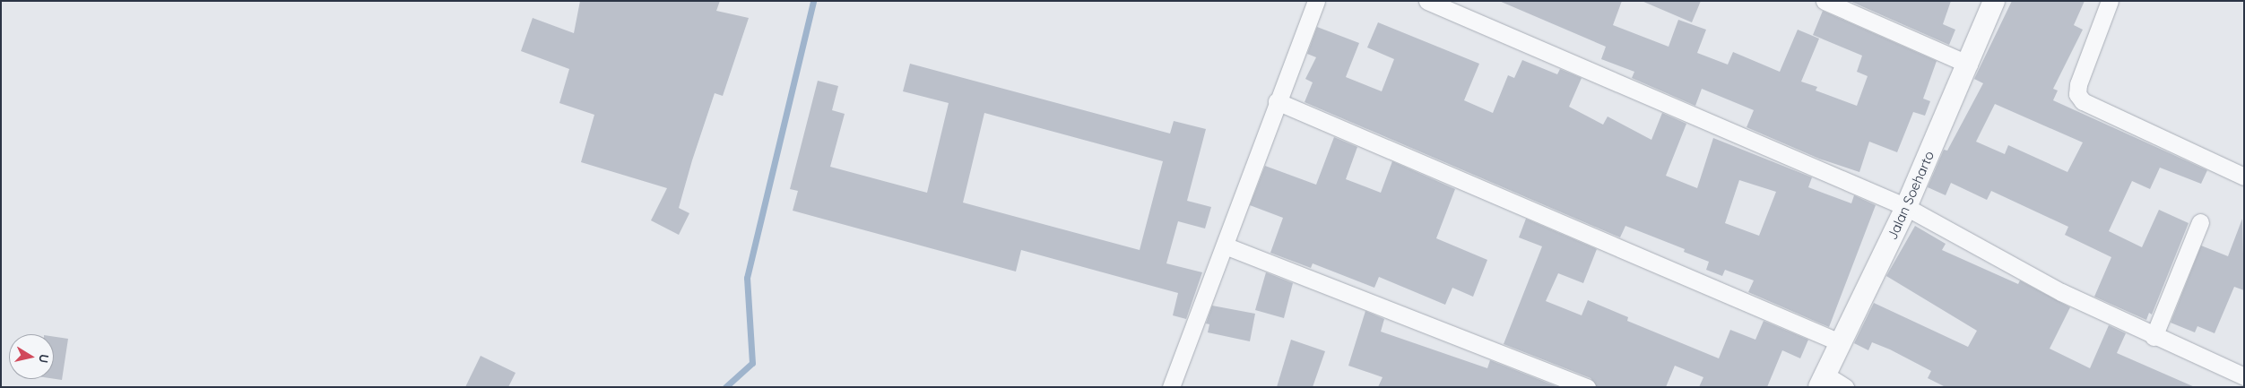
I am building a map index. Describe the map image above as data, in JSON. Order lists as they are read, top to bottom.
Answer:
{
  "streets": {
    "street": ["Jalan Soeharto"]
  },
  "north": "right"
}
